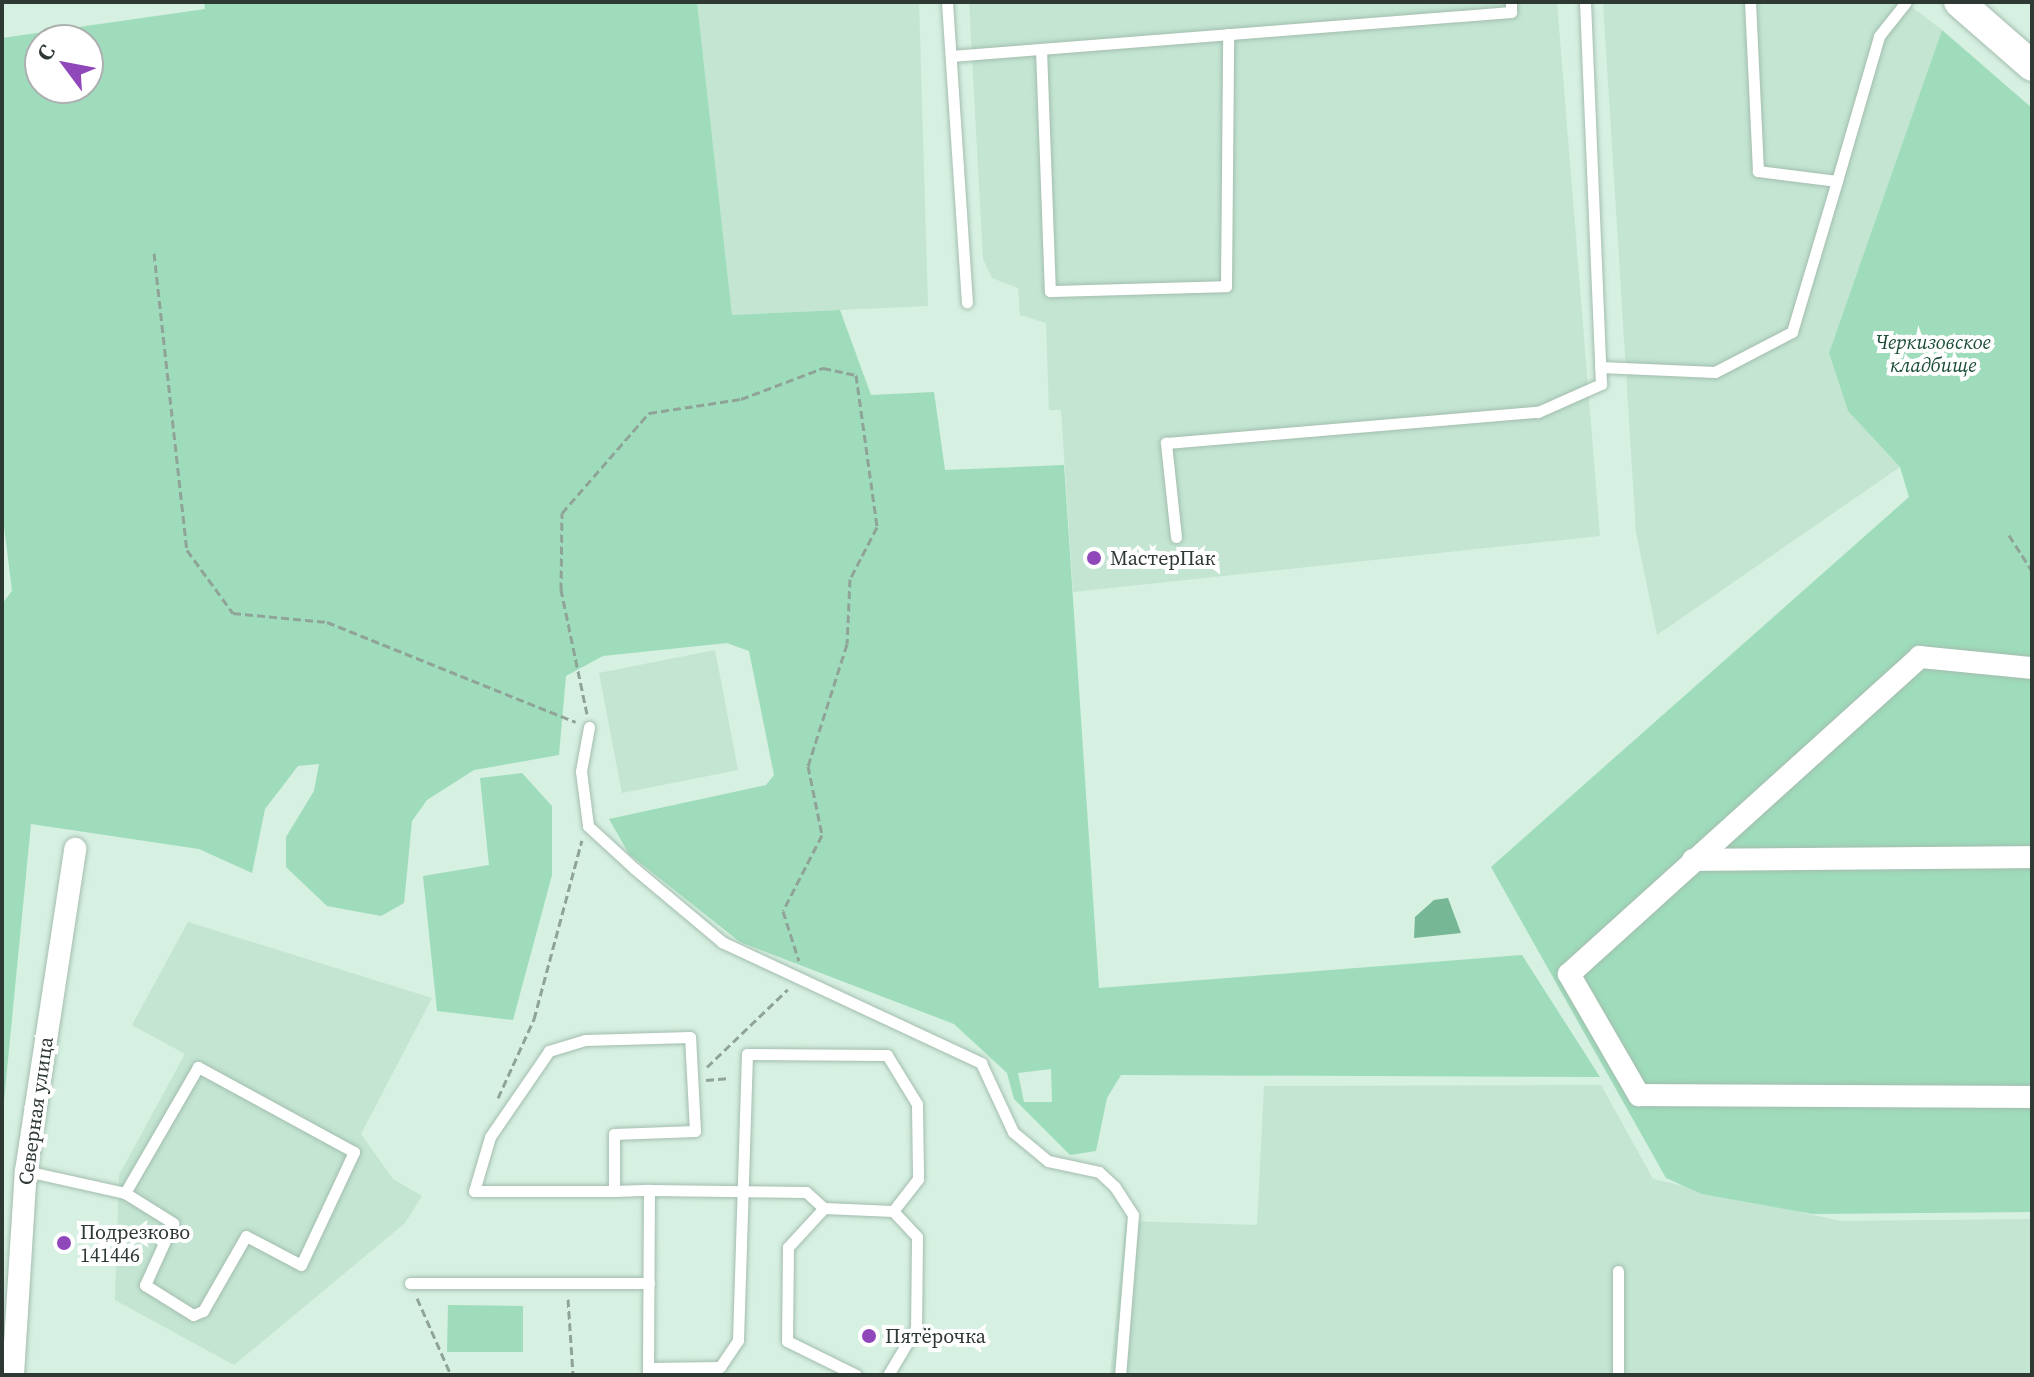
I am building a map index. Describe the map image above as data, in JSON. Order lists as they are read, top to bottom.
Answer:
{
  "streets": {
    "street": ["Северная улица"]
  },
  "parks": ["Черкизовское кладбище"],
  "places": ["МастерПак", "Подрезково 141446", "Пятёрочка"],
  "north": "top left"
}
